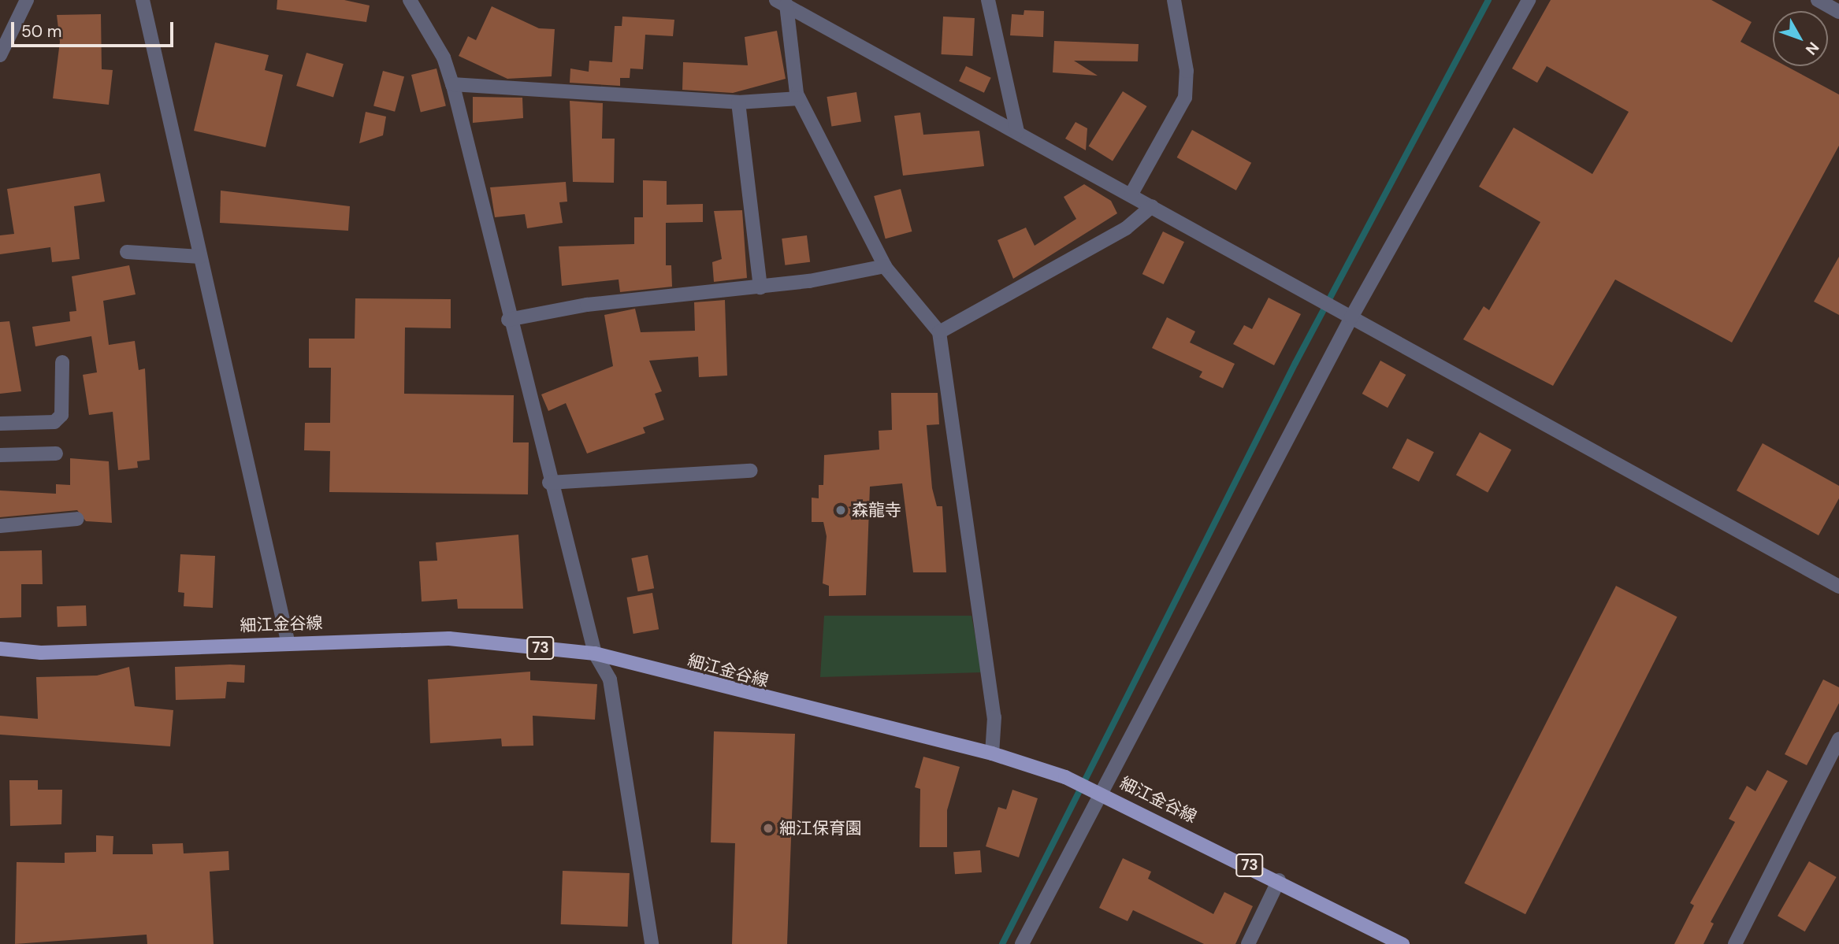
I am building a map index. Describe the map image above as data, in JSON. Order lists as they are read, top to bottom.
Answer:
{
  "streets": {
    "main road": ["細江金谷線", "73"]
  },
  "places": ["森龍寺", "細江保育園"],
  "scale_bar": "50 m",
  "north": "bottom right"
}
